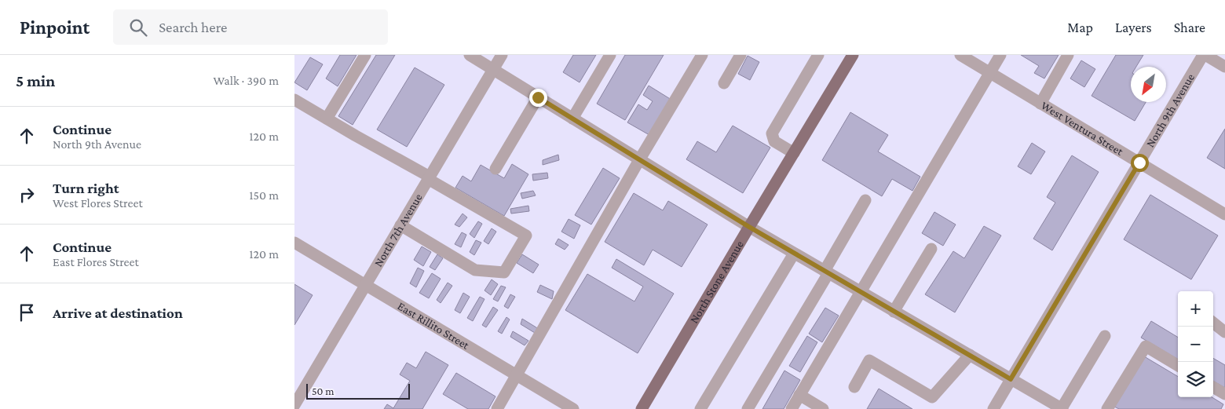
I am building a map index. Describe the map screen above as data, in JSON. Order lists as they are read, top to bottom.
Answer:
{
  "streets": {
    "main road": ["North Stone Avenue"],
    "street": [
      "North 9th Avenue",
      "West Ventura Street",
      "North 7th Avenue",
      "East Rillito Street"
    ]
  },
  "crossings": [
    ["North 9th Avenue", "West Ventura Street"],
    ["North 7th Avenue", "East Rillito Street"]
  ],
  "scale_bar": "50 m",
  "north": "bottom left",
  "page": {
    "header": "Pinpoint",
    "search": "Search here",
    "nav": ["Map", "Layers", "Share"],
    "heading": ["5 min", "Walk · 390 m"],
    "list": [
      ["Continue", "North 9th Avenue", "120 m"],
      ["Turn right", "West Flores Street", "150 m"],
      ["Continue", "East Flores Street", "120 m"],
      "Arrive at destination"
    ],
    "map_buttons": ["+", "−"],
    "scale": "50 m"
  }
}
